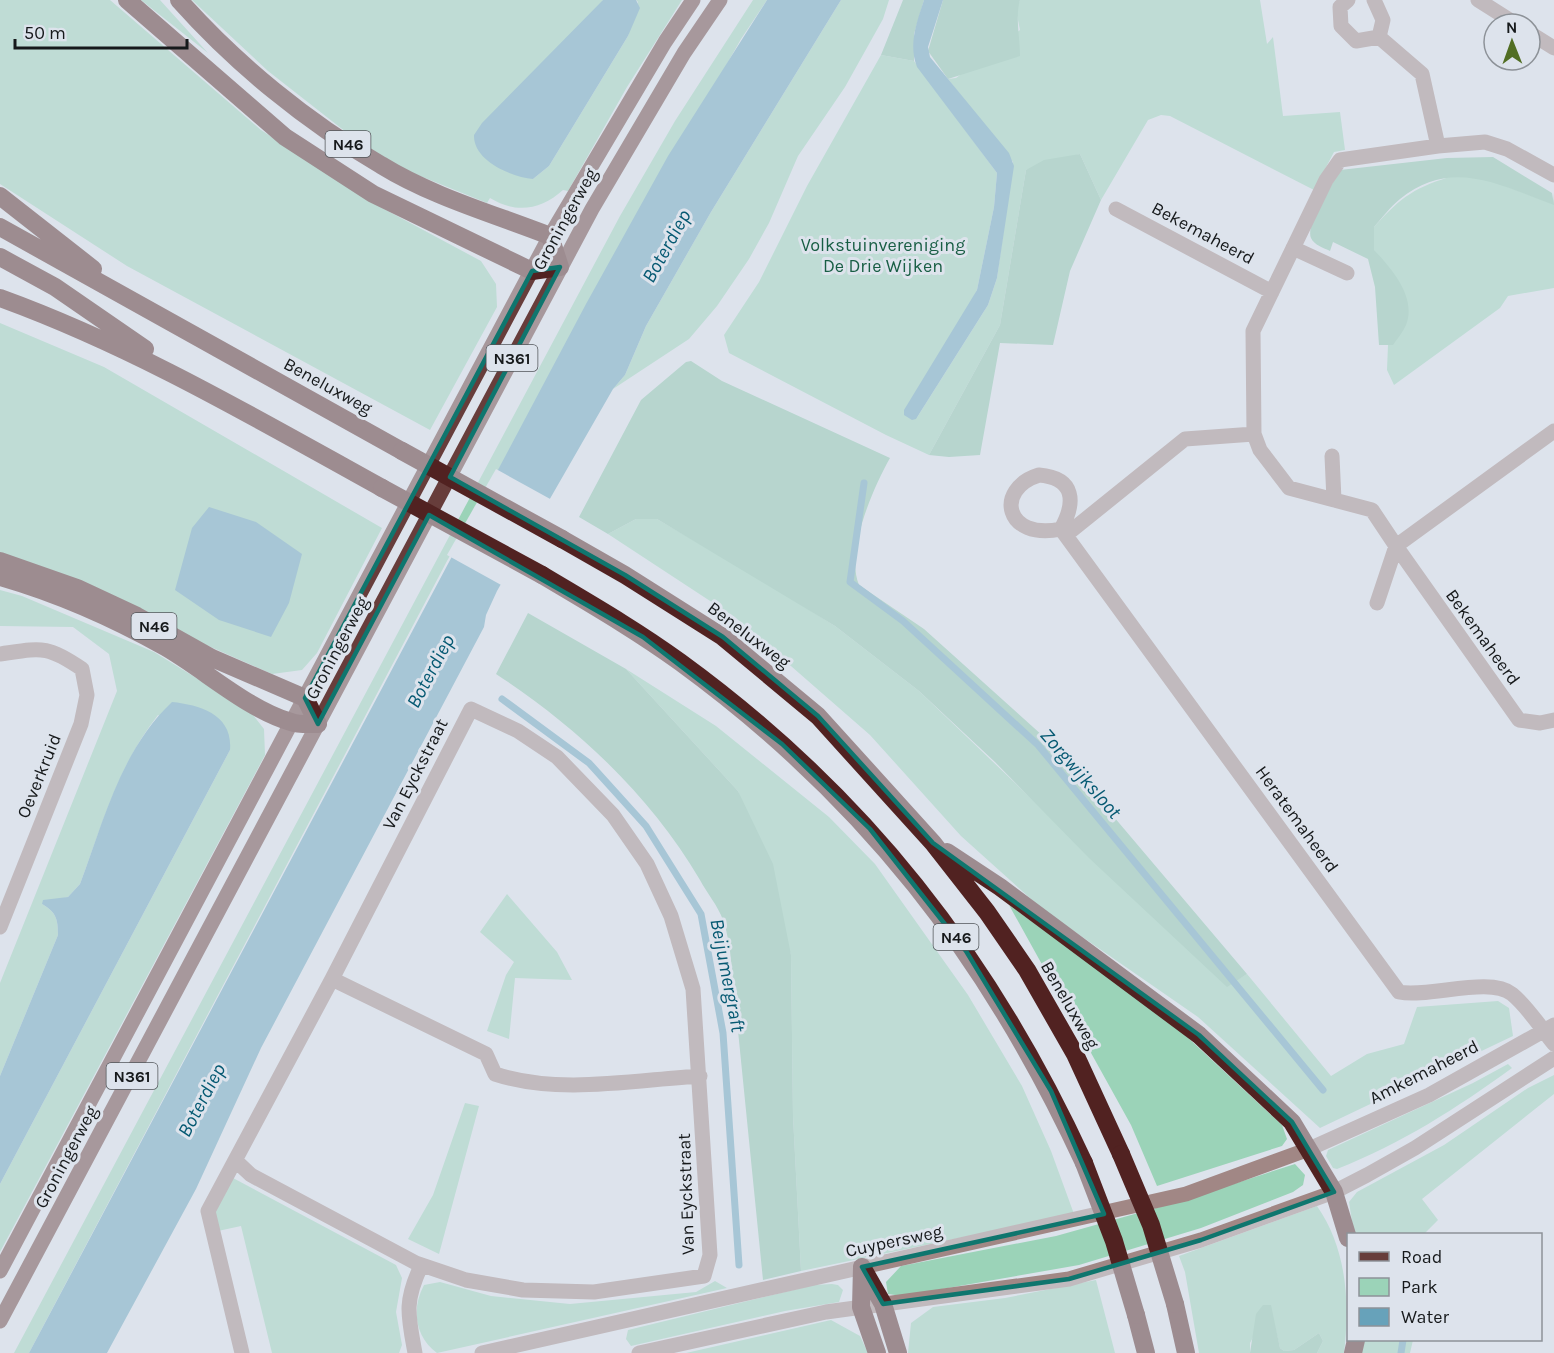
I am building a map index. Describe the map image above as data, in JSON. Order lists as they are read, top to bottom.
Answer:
{
  "streets": {
    "highway": ["N46", "Beneluxweg"],
    "main road": ["Groningerweg", "N361"],
    "street": [
      "Bekemaheerd",
      "Van Eyckstraat",
      "Oeverkruid",
      "Heratemaheerd",
      "Amkemaheerd",
      "Cuypersweg"
    ]
  },
  "crossings": [
    ["N46", "Groningerweg"],
    ["N46", "Beneluxweg"],
    ["N46", "Amkemaheerd"],
    ["N46", "Cuypersweg"],
    ["Bekemaheerd", "Heratemaheerd"],
    ["Heratemaheerd", "Amkemaheerd"],
    ["Amkemaheerd", "Cuypersweg"]
  ],
  "water": ["Boterdiep", "Zorgwijksloot", "Beijumergraft"],
  "parks": ["Volkstuinvereniging De Drie Wijken"],
  "legend": ["Road", "Park", "Water"],
  "scale_bar": "50 m",
  "north": "top"
}
